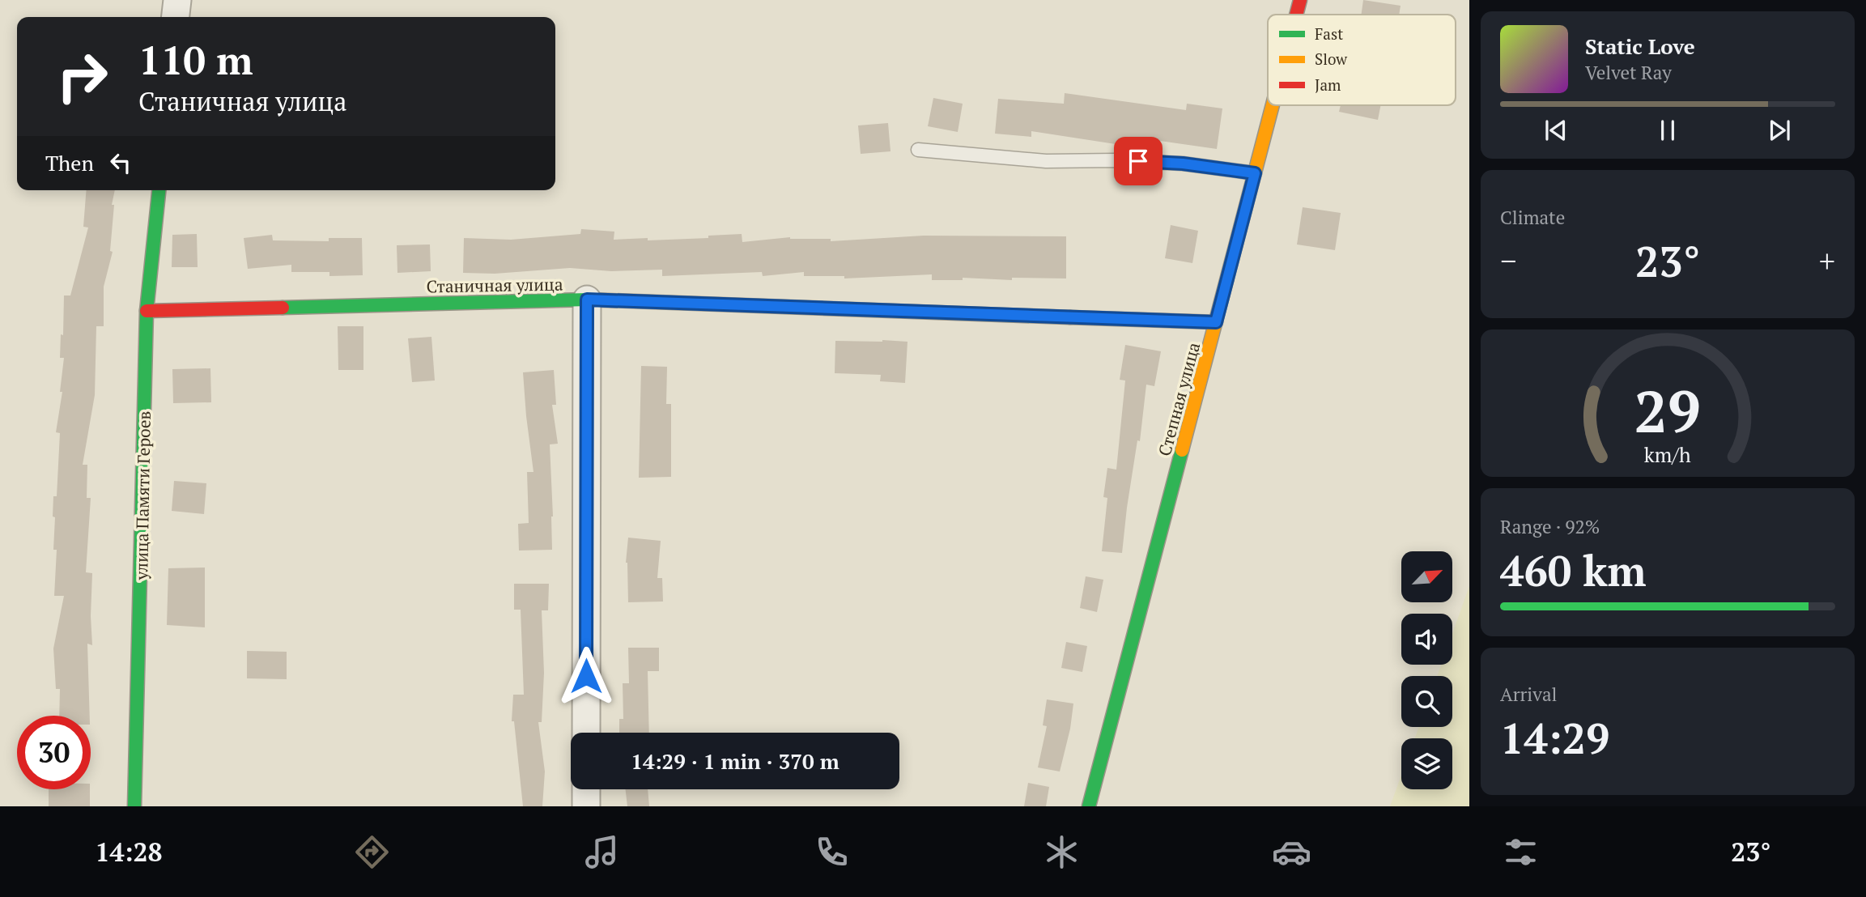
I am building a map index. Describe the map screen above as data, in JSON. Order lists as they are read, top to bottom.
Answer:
{
  "streets": {
    "street": ["Станичная улица", "Степная улица", "улица Памяти Героев"]
  },
  "crossings": [
    ["Станичная улица", "Степная улица"],
    ["Станичная улица", "улица Памяти Героев"]
  ],
  "legend": ["Fast", "Slow", "Jam"],
  "north": "top right",
  "page": {
    "turn": ["110 m", "Станичная улица"],
    "song": ["Static Love", "Velvet Ray"],
    "then": "Then",
    "tile": [
      "Climate",
      ["Range · 92%", "460 km"],
      ["Arrival", "14:29"]
    ],
    "heat": ["−", "23°", "+"],
    "limit": "30",
    "trip": "14:29 · 1 min · 370 m",
    "tabs": ["14:28", "23°"],
    "gauge": ["29", "km/h"]
  }
}
